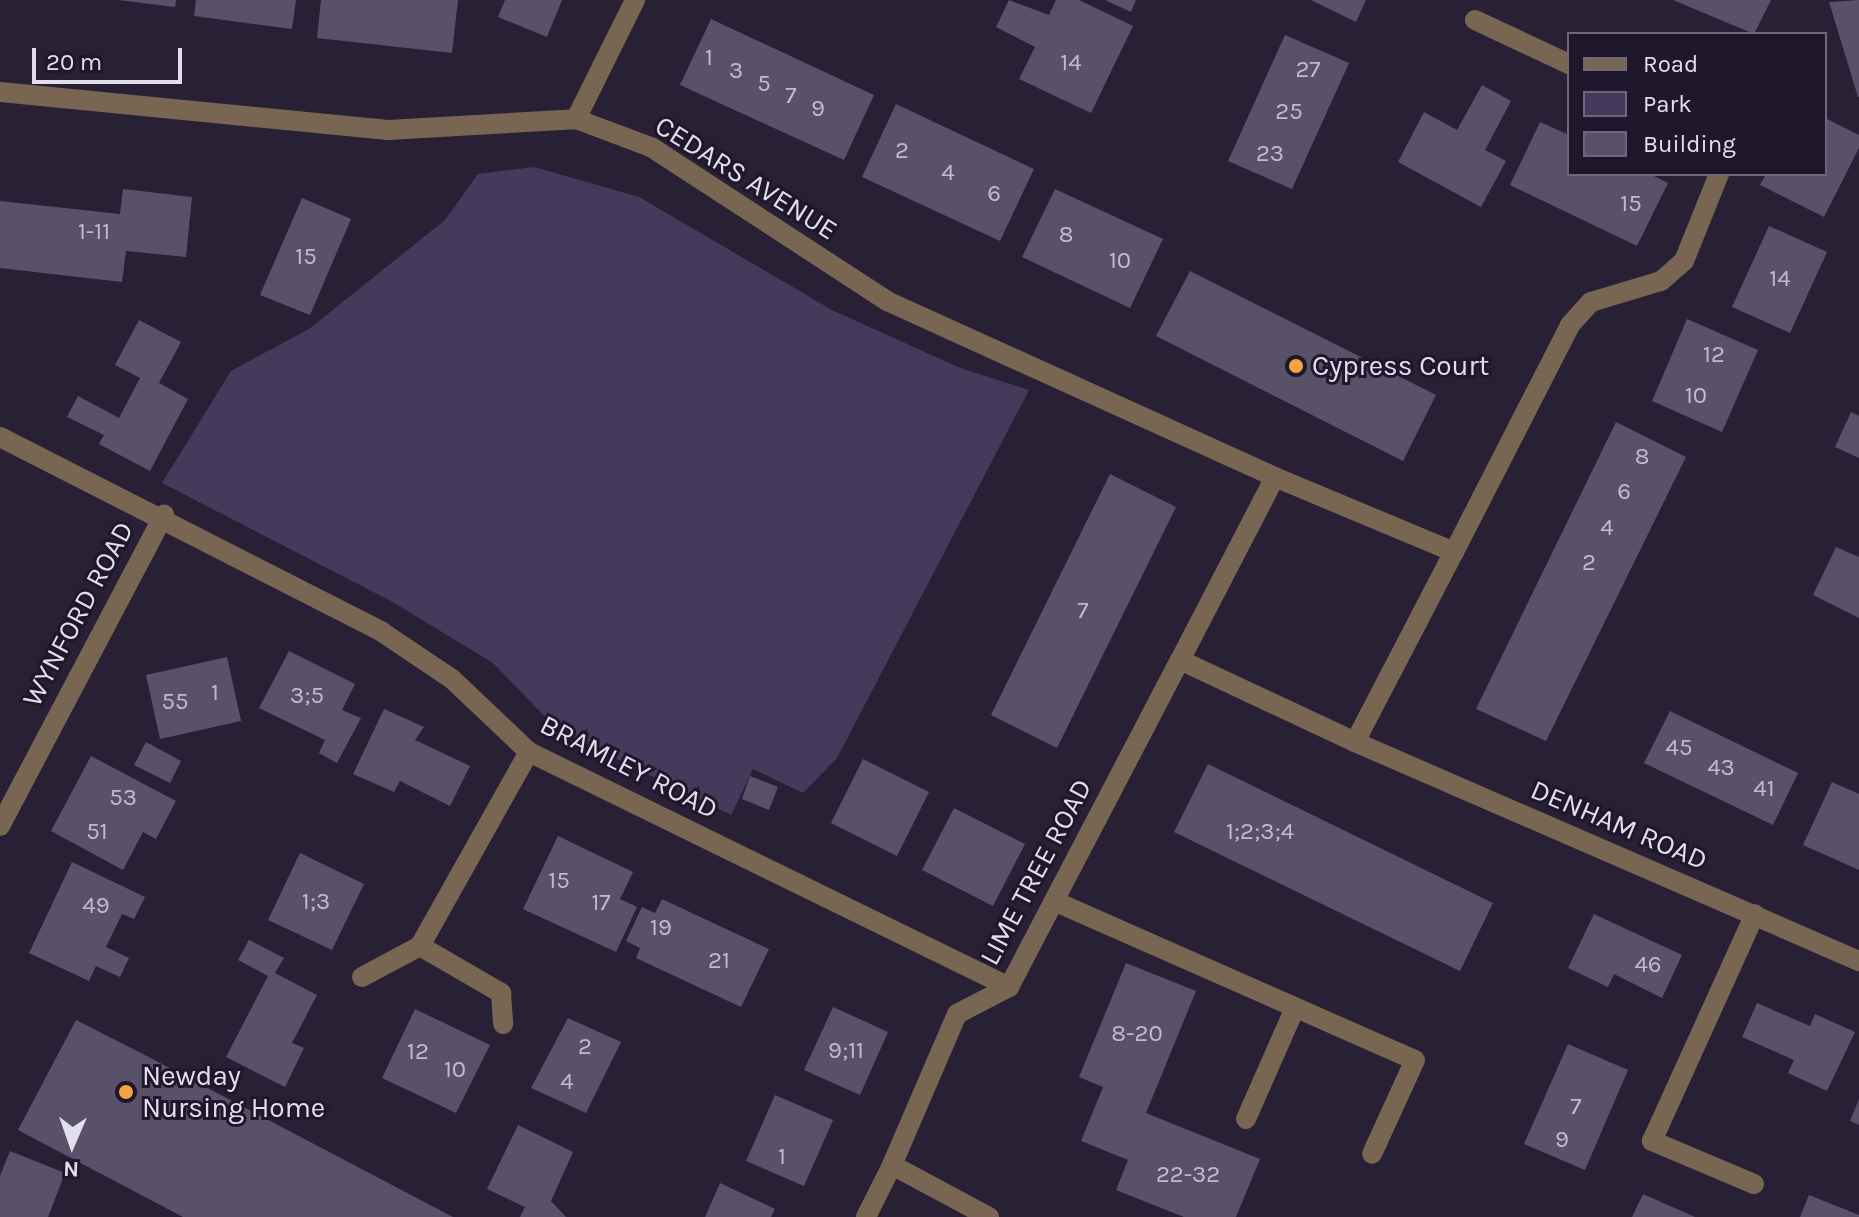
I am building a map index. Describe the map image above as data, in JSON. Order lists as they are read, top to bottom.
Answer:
{
  "streets": {
    "street": [
      "CEDARS AVENUE",
      "WYNFORD ROAD",
      "BRAMLEY ROAD",
      "DENHAM ROAD",
      "LIME TREE ROAD"
    ]
  },
  "crossings": [
    ["CEDARS AVENUE", "LIME TREE ROAD"],
    ["WYNFORD ROAD", "BRAMLEY ROAD"],
    ["BRAMLEY ROAD", "LIME TREE ROAD"],
    ["DENHAM ROAD", "LIME TREE ROAD"]
  ],
  "places": ["Cypress Court", "Newday Nursing Home"],
  "house_numbers": [
    "1",
    "14",
    "27",
    "3",
    "5",
    "7",
    "9",
    "25",
    "2",
    "23",
    "4",
    "6",
    "15",
    "1-11",
    "8",
    "15",
    "10",
    "14",
    "12",
    "10",
    "8",
    "6",
    "4",
    "2",
    "7",
    "1",
    "3;5",
    "55",
    "45",
    "43",
    "41",
    "53",
    "51",
    "1;2;3;4",
    "15",
    "1;3",
    "17",
    "49",
    "19",
    "21",
    "46",
    "8-20",
    "2",
    "9;11",
    "12",
    "10",
    "4",
    "7",
    "9",
    "1",
    "22-32"
  ],
  "legend": ["Road", "Park", "Building"],
  "scale_bar": "20 m",
  "north": "bottom"
}
